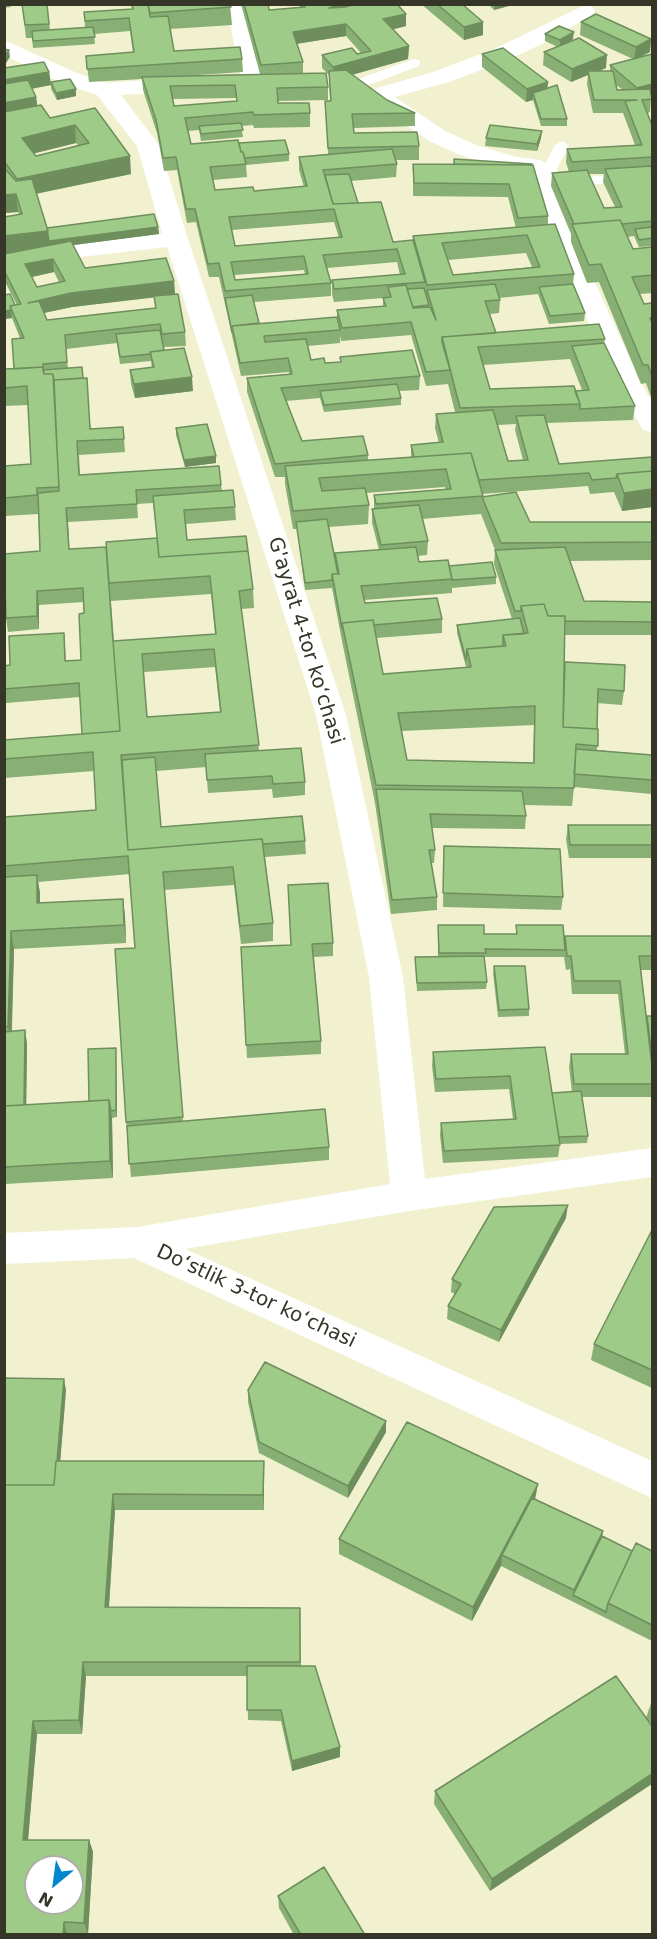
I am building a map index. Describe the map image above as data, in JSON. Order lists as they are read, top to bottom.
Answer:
{
  "streets": {
    "street": ["G'ayrat 4-tor koʻchasi", "Doʻstlik 3-tor koʻchasi"]
  },
  "crossings": [
    ["G'ayrat 4-tor koʻchasi", "Doʻstlik 3-tor koʻchasi"]
  ],
  "north": "bottom left"
}
